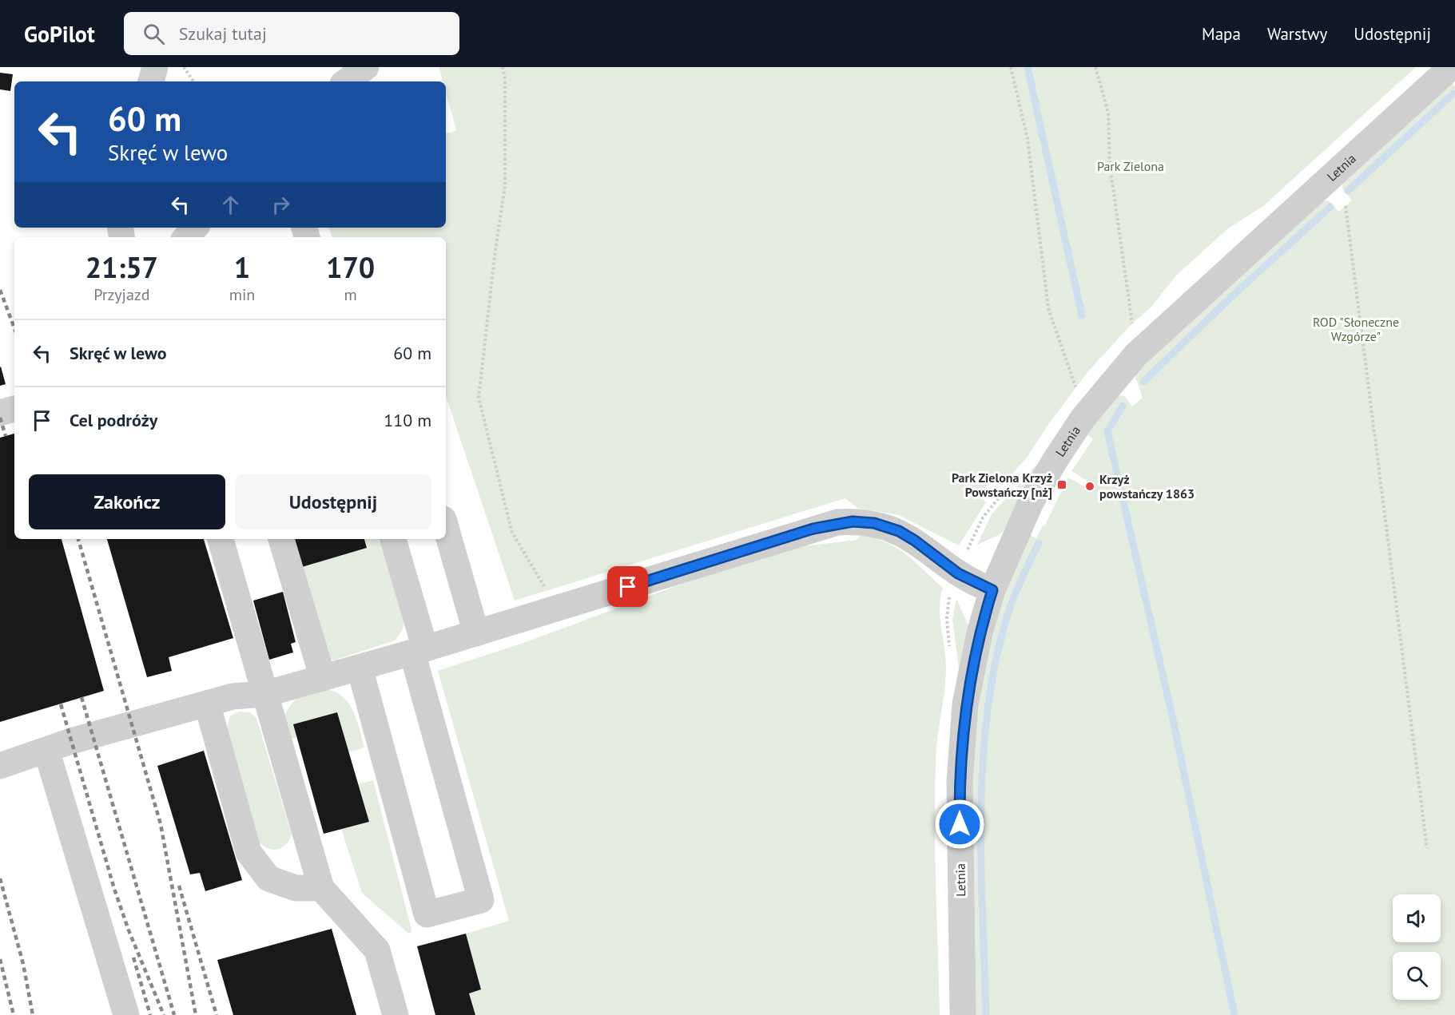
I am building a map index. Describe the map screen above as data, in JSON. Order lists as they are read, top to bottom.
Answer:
{
  "streets": {
    "street": ["Letnia"]
  },
  "parks": ["Park Zielona", "ROD \"Słoneczne Wzgórze\""],
  "places": {
    "transit": ["Park Zielona Krzyż Powstańczy [nż]"],
    "other": ["Krzyż powstańczy 1863"]
  },
  "page": {
    "header": "GoPilot",
    "search": "Szukaj tutaj",
    "nav": ["Mapa", "Warstwy", "Udostępnij"],
    "turn": ["60 m", "Skręć w lewo"],
    "eta": [
      "21:57",
      "Przyjazd",
      "1",
      "min",
      "170",
      "m"
    ],
    "list": [
      {
        "name": "Skręć w lewo",
        "value": "60 m"
      },
      {
        "name": "Cel podróży",
        "value": "110 m"
      }
    ],
    "buttons": ["Zakończ", "Udostępnij"]
  }
}
